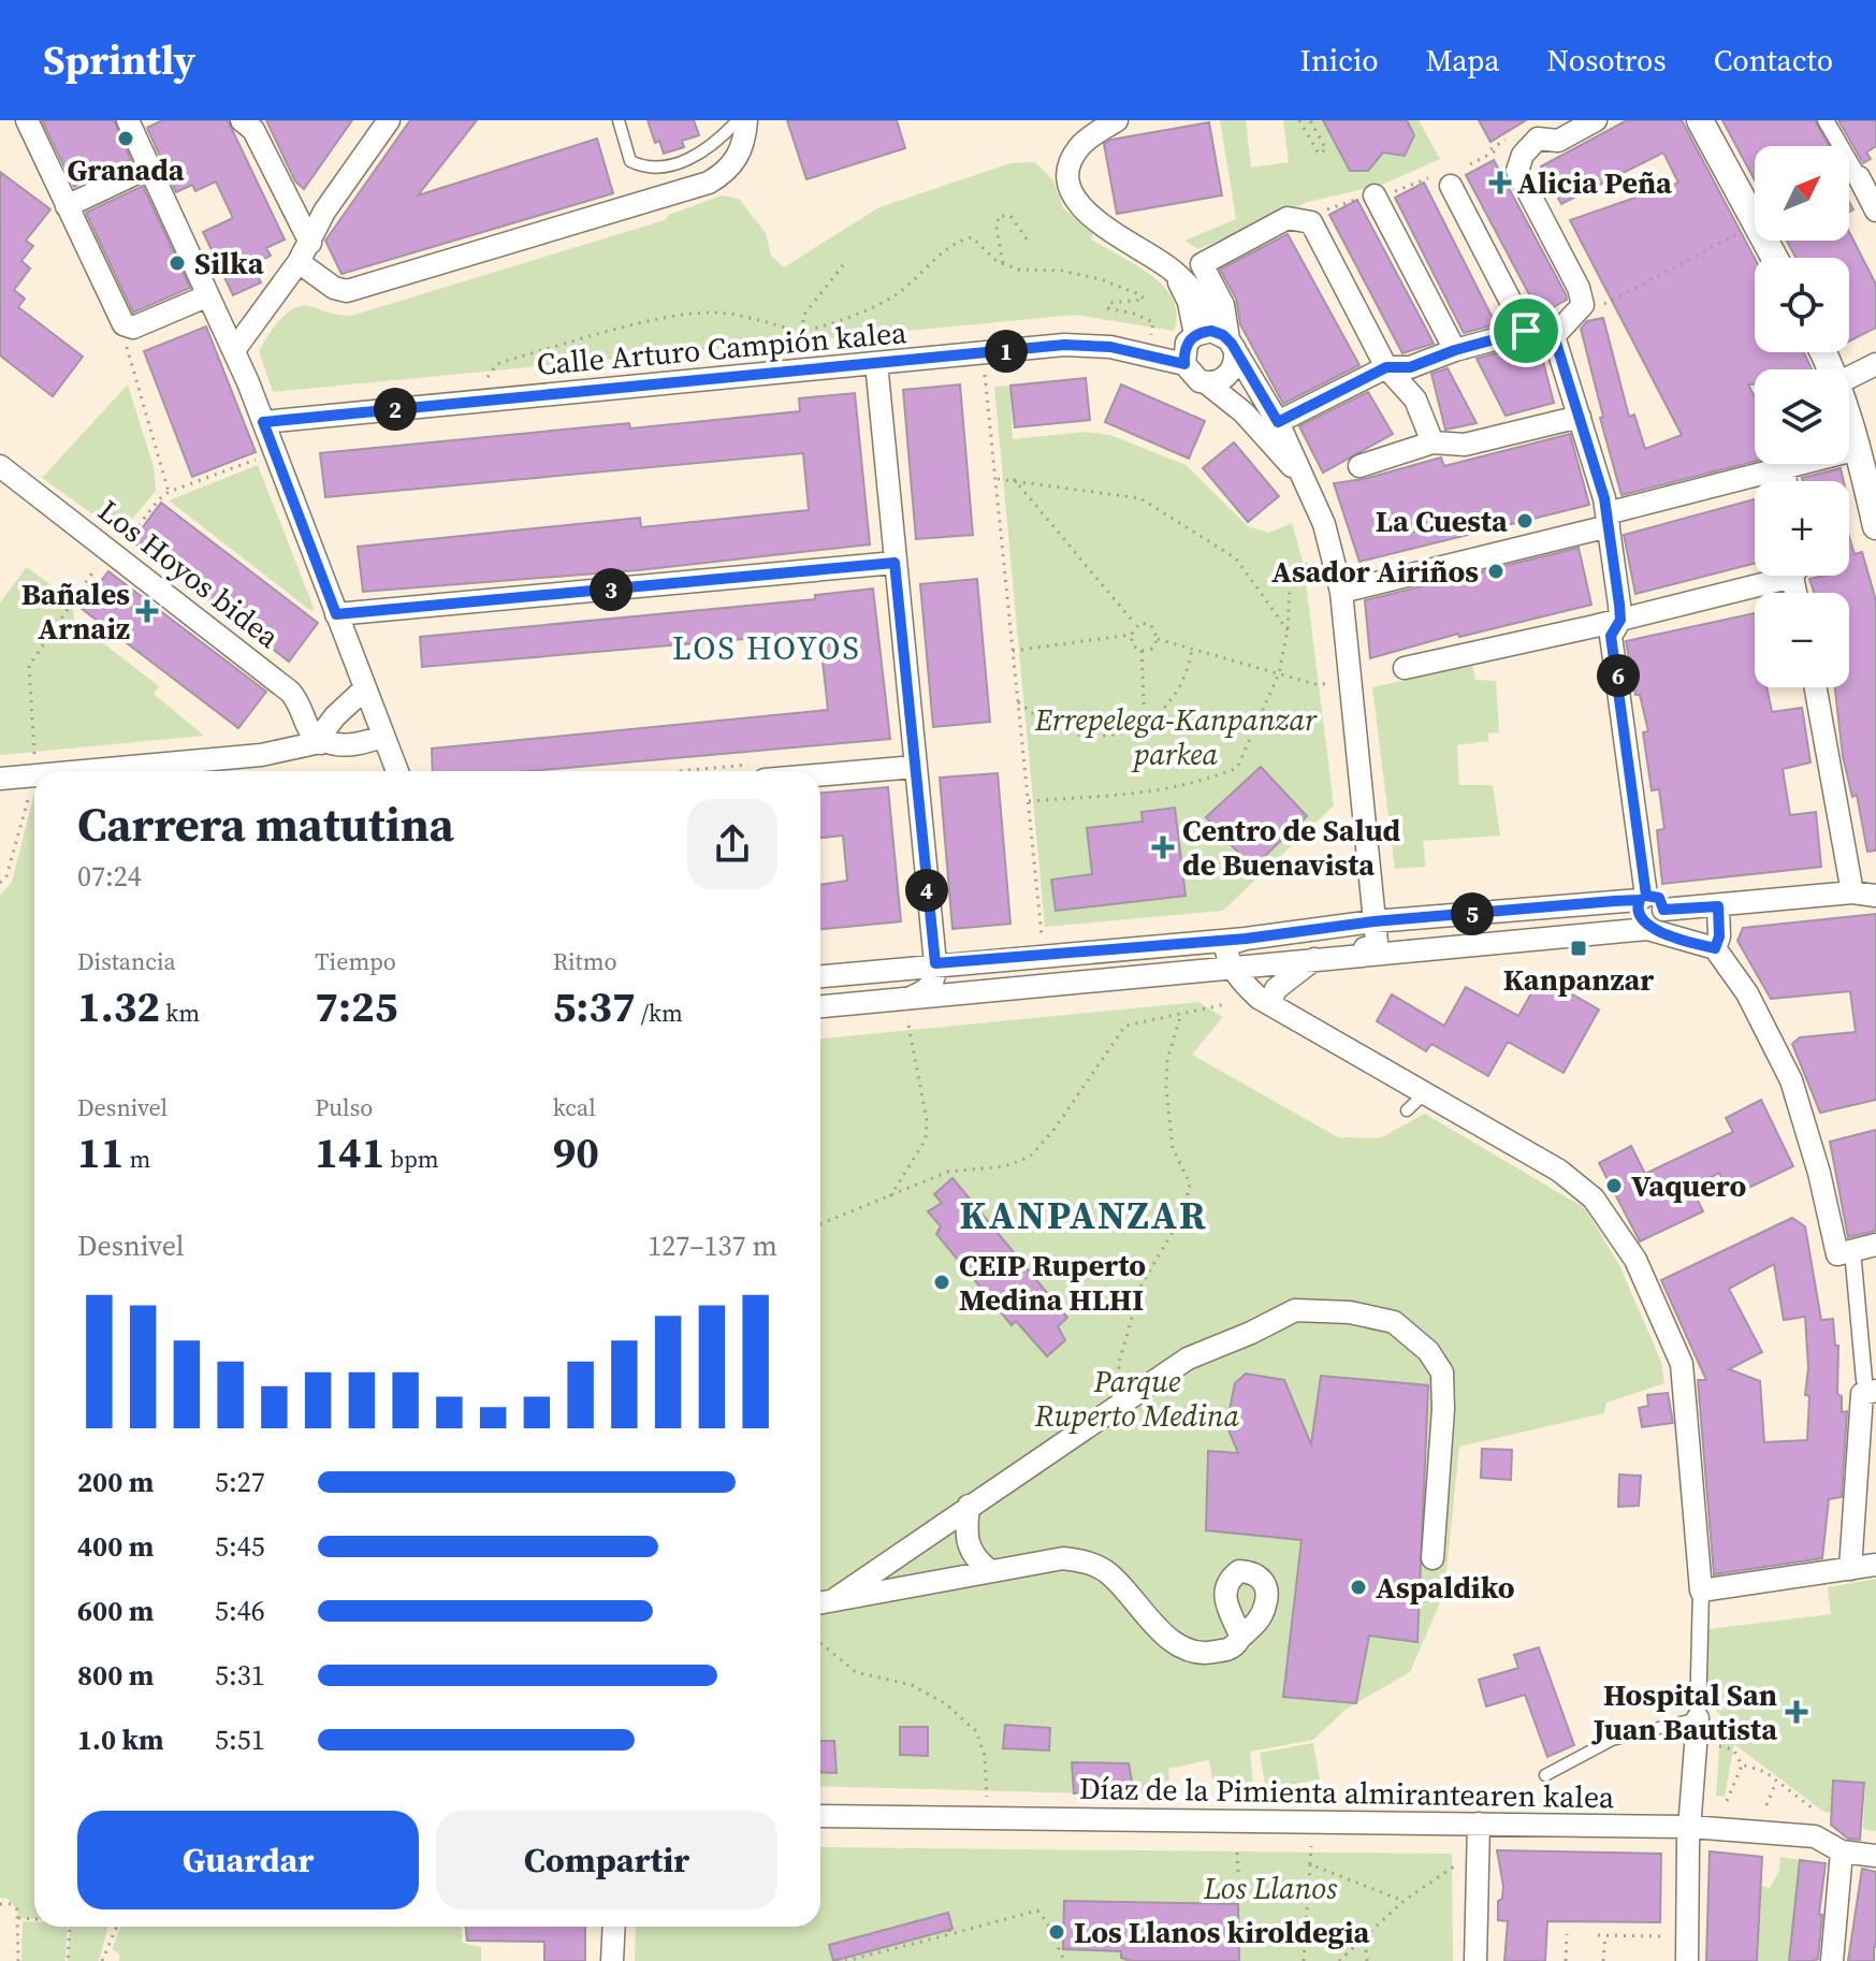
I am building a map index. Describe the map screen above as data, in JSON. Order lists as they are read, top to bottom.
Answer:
{
  "streets": {
    "street": ["Calle Arturo Campión kalea", "Los Hoyos bidea", "Díaz de la Pimienta almirantearen kalea"]
  },
  "districts": ["LOS HOYOS", "KANPANZAR"],
  "parks": ["Errepelega-Kanpanzar parkea", "Parque Ruperto Medina", "Los Llanos"],
  "places": {
    "other": [
      "Granada",
      "Silka",
      "La Cuesta",
      "Asador Airiños",
      "Vaquero",
      "CEIP Ruperto Medina HLHI",
      "Aspaldiko",
      "Los Llanos kiroldegia"
    ],
    "health": [
      "Alicia Peña",
      "Bañales Arnaiz",
      "Centro de Salud de Buenavista",
      "Hospital San Juan Bautista"
    ],
    "transit": ["Kanpanzar"]
  },
  "north": "top right",
  "page": {
    "header": "Sprintly",
    "nav": [
      "Inicio",
      "Mapa",
      "Nosotros",
      "Contacto"
    ],
    "map_buttons": ["+", "−"],
    "pins": [
      "1",
      "2",
      "3",
      "6",
      "4",
      "5"
    ],
    "heading": ["Carrera matutina", "07:24"],
    "stats": [
      ["Distancia", "1.32 km"],
      ["Tiempo", "7:25"],
      ["Ritmo", "5:37 /km"],
      ["Desnivel", "11 m"],
      ["Pulso", "141 bpm"],
      ["kcal", "90"]
    ],
    "chart": ["Desnivel", "127–137 m"],
    "list": [
      {
        "name": "200 m",
        "note": "5:27"
      },
      {
        "name": "400 m",
        "note": "5:45"
      },
      {
        "name": "600 m",
        "note": "5:46"
      },
      {
        "name": "800 m",
        "note": "5:31"
      },
      {
        "name": "1.0 km",
        "note": "5:51"
      }
    ],
    "buttons": ["Guardar", "Compartir"]
  }
}
